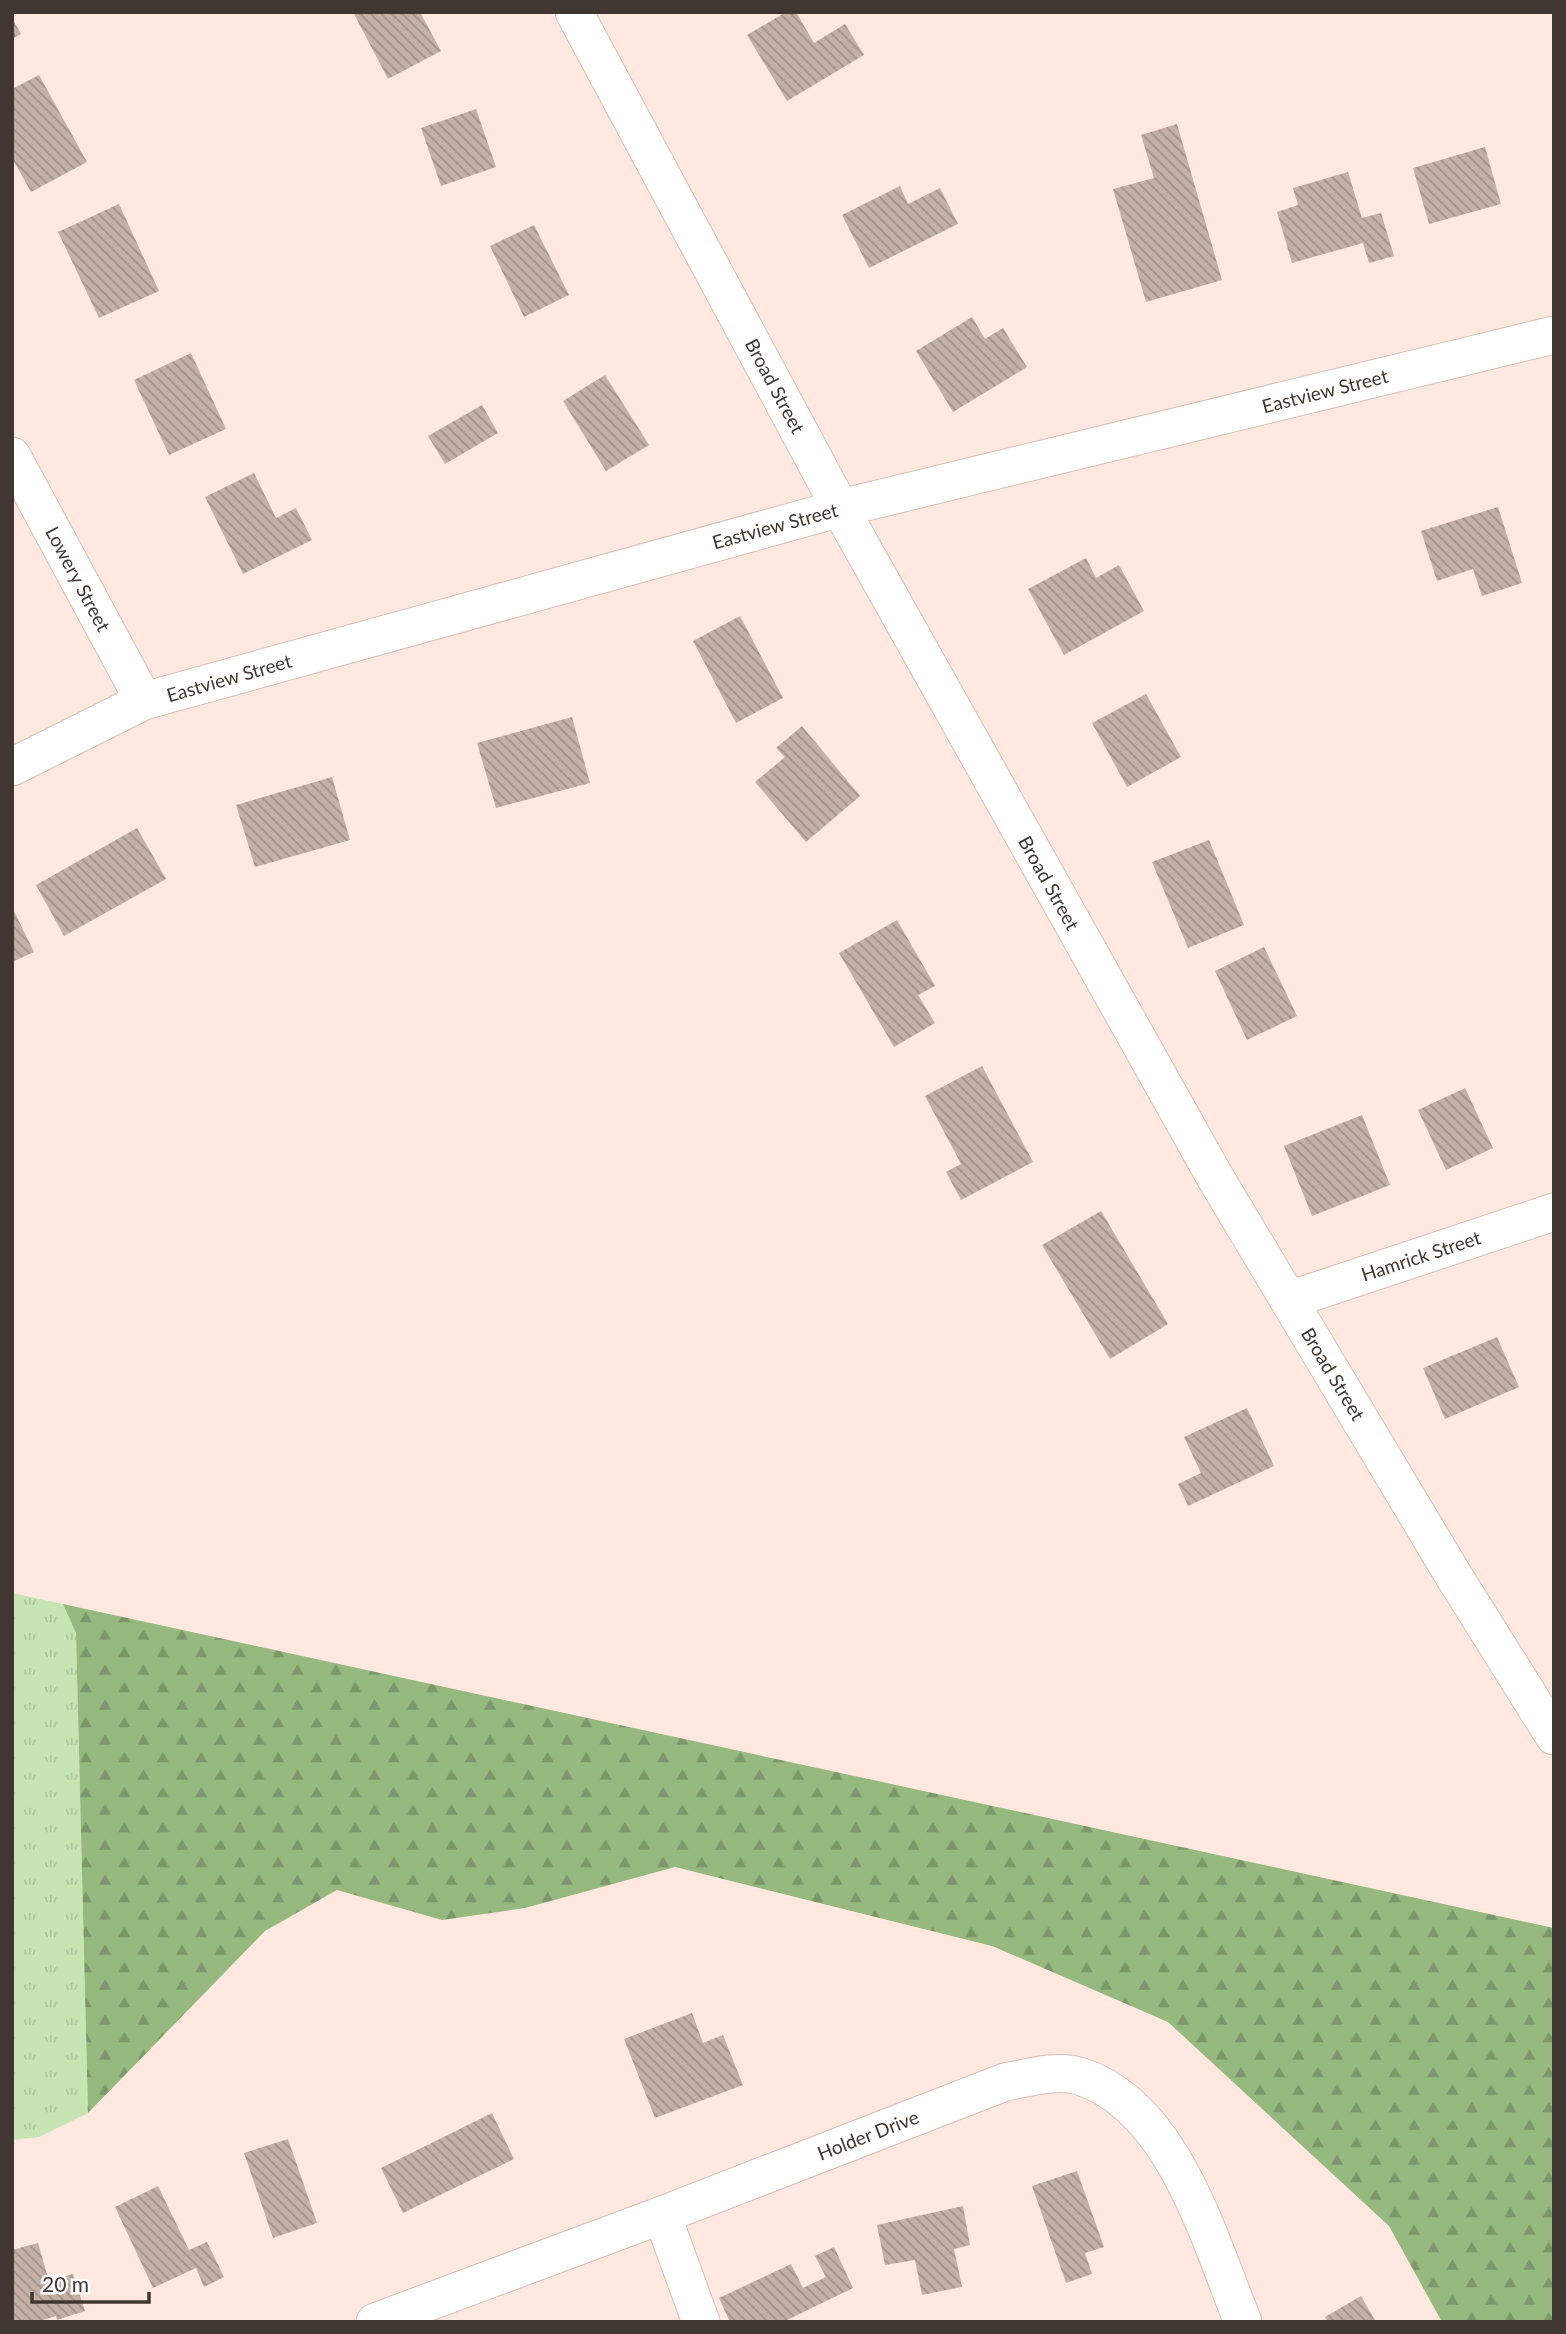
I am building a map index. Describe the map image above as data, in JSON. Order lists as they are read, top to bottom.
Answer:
{
  "streets": {
    "street": [
      "Broad Street",
      "Eastview Street",
      "Lowery Street",
      "Hamrick Street",
      "Holder Drive"
    ]
  },
  "crossings": [
    ["Broad Street", "Eastview Street"],
    ["Broad Street", "Hamrick Street"],
    ["Eastview Street", "Lowery Street"]
  ],
  "scale_bar": "20 m"
}
